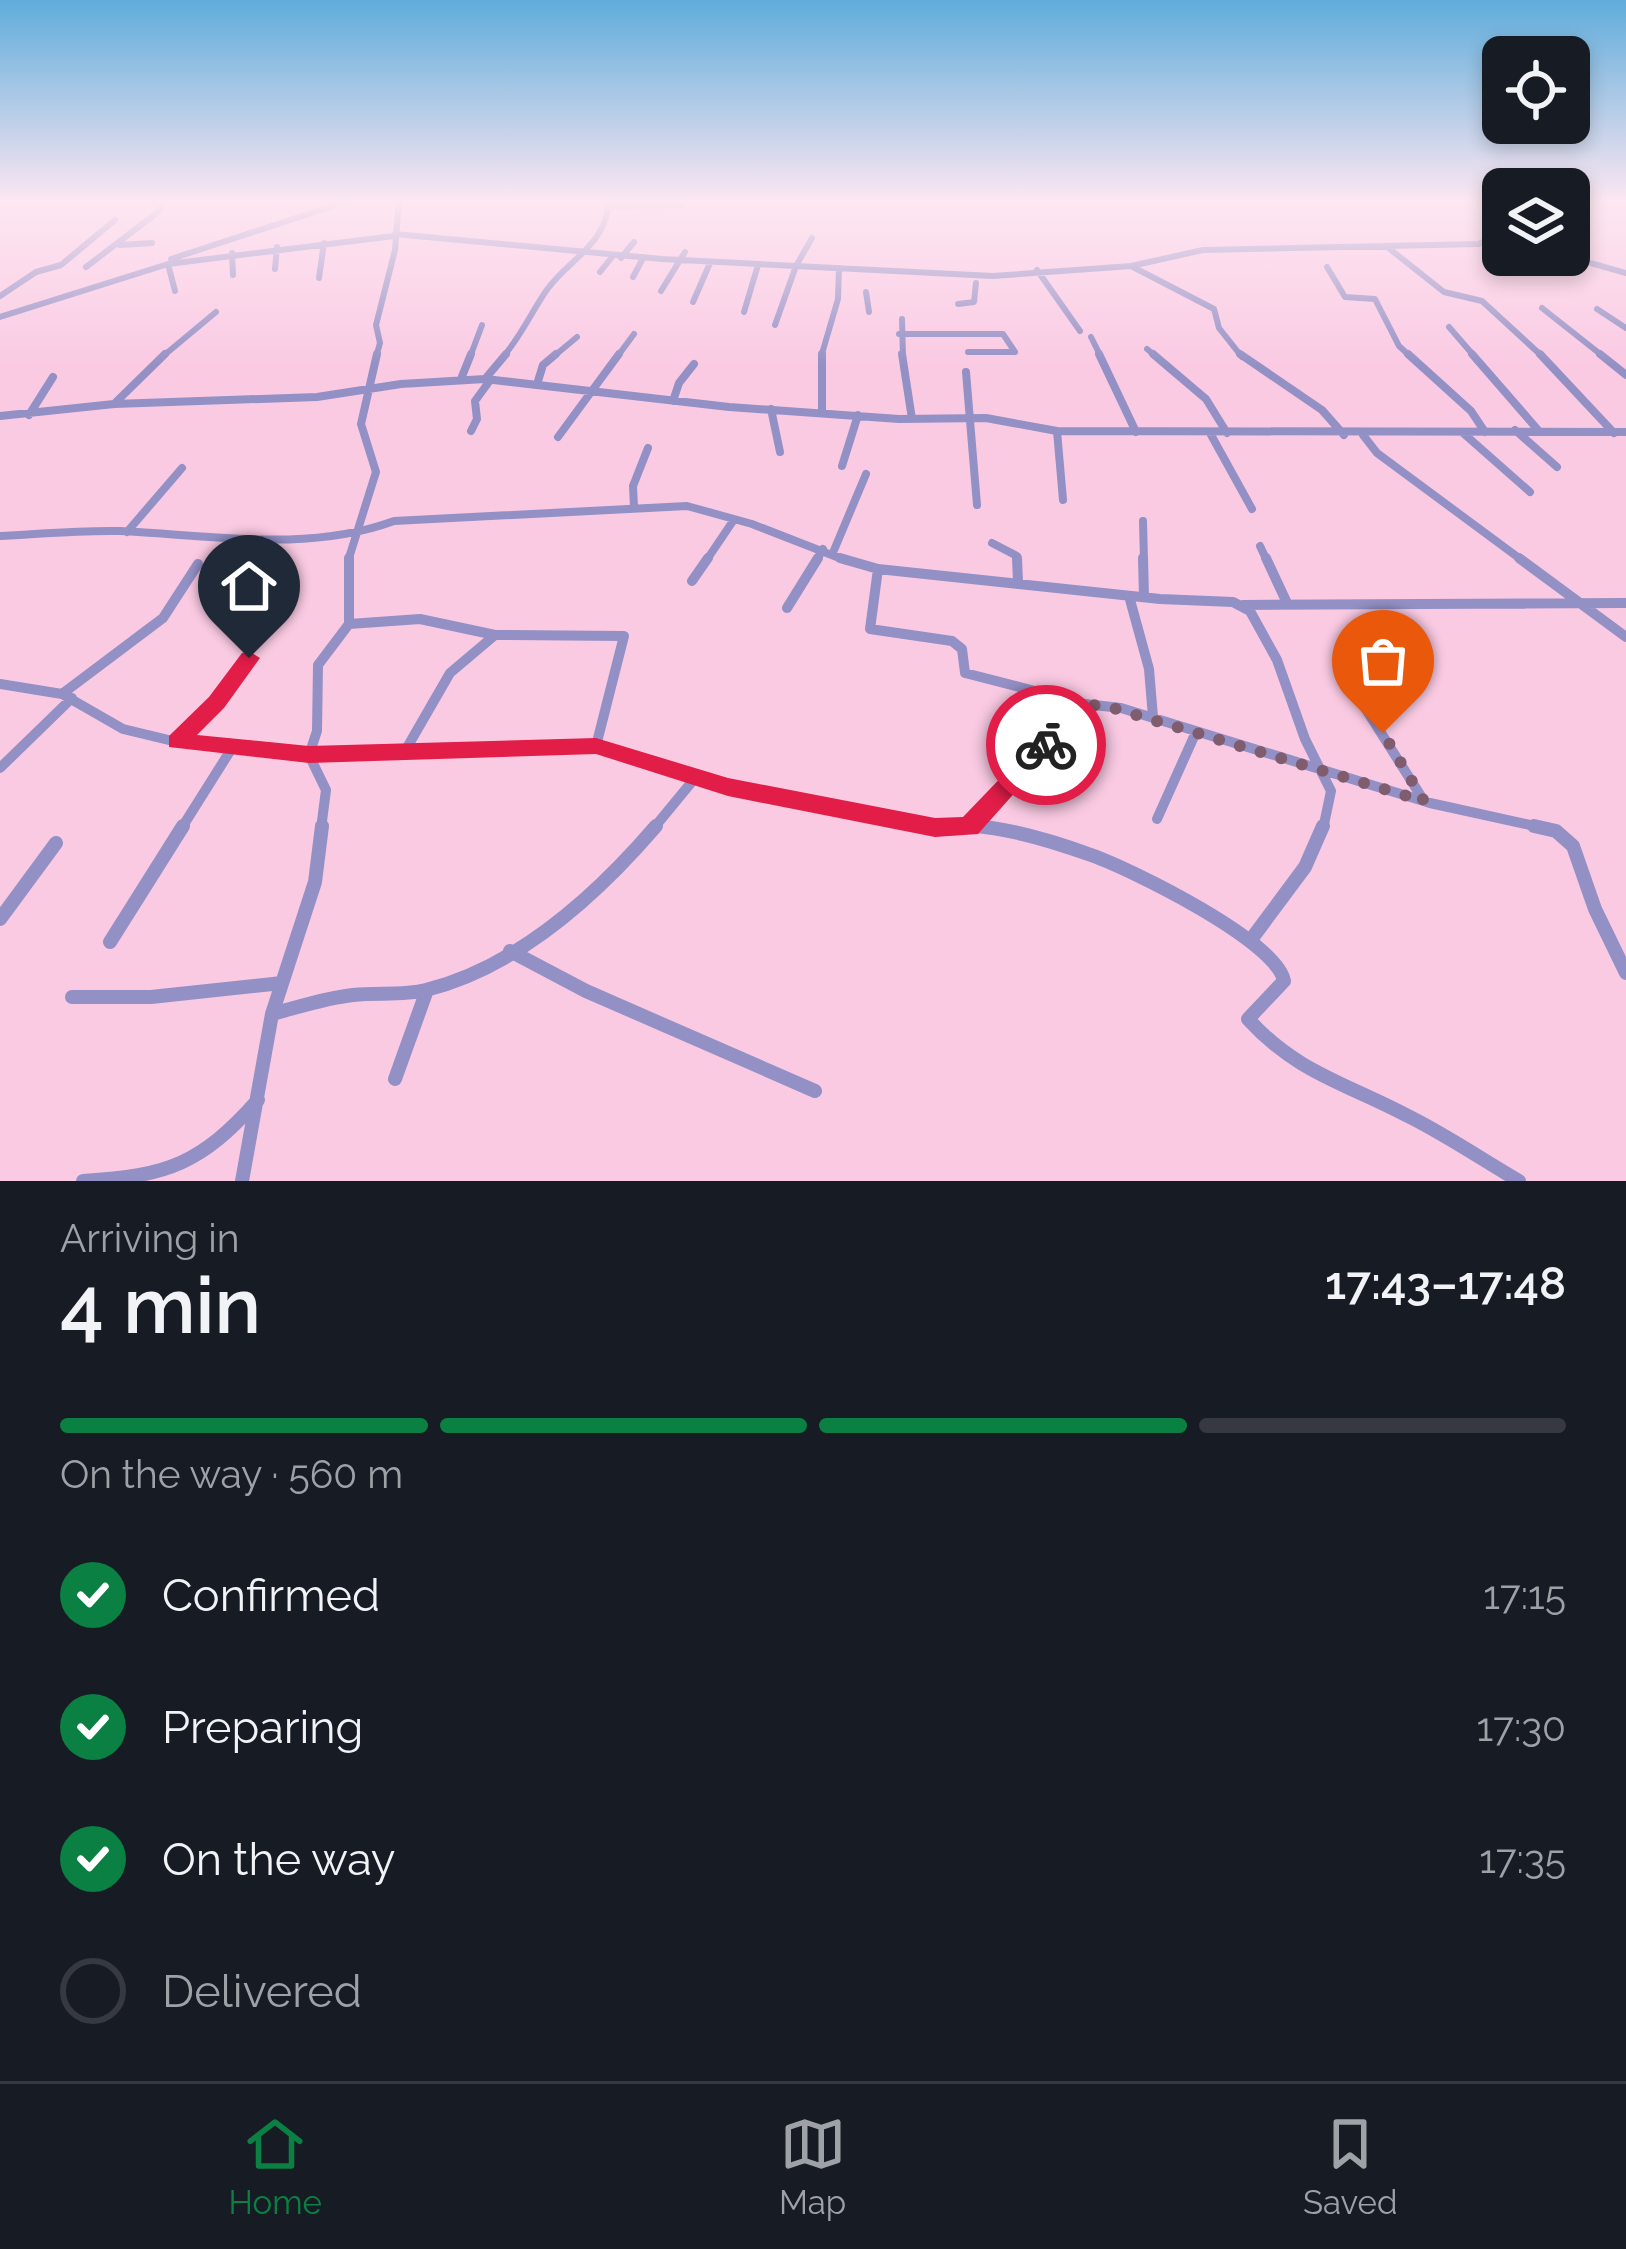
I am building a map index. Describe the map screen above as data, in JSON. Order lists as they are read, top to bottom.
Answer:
{
  "page": {
    "heading": ["4 min", "Arriving in", "17:43–17:48"],
    "bar": "On the way · 560 m",
    "list": [
      ["Confirmed", "17:15"],
      ["Preparing", "17:30"],
      ["On the way", "17:35"],
      "Delivered"
    ],
    "tabs": ["Home", "Map", "Saved"]
  }
}
